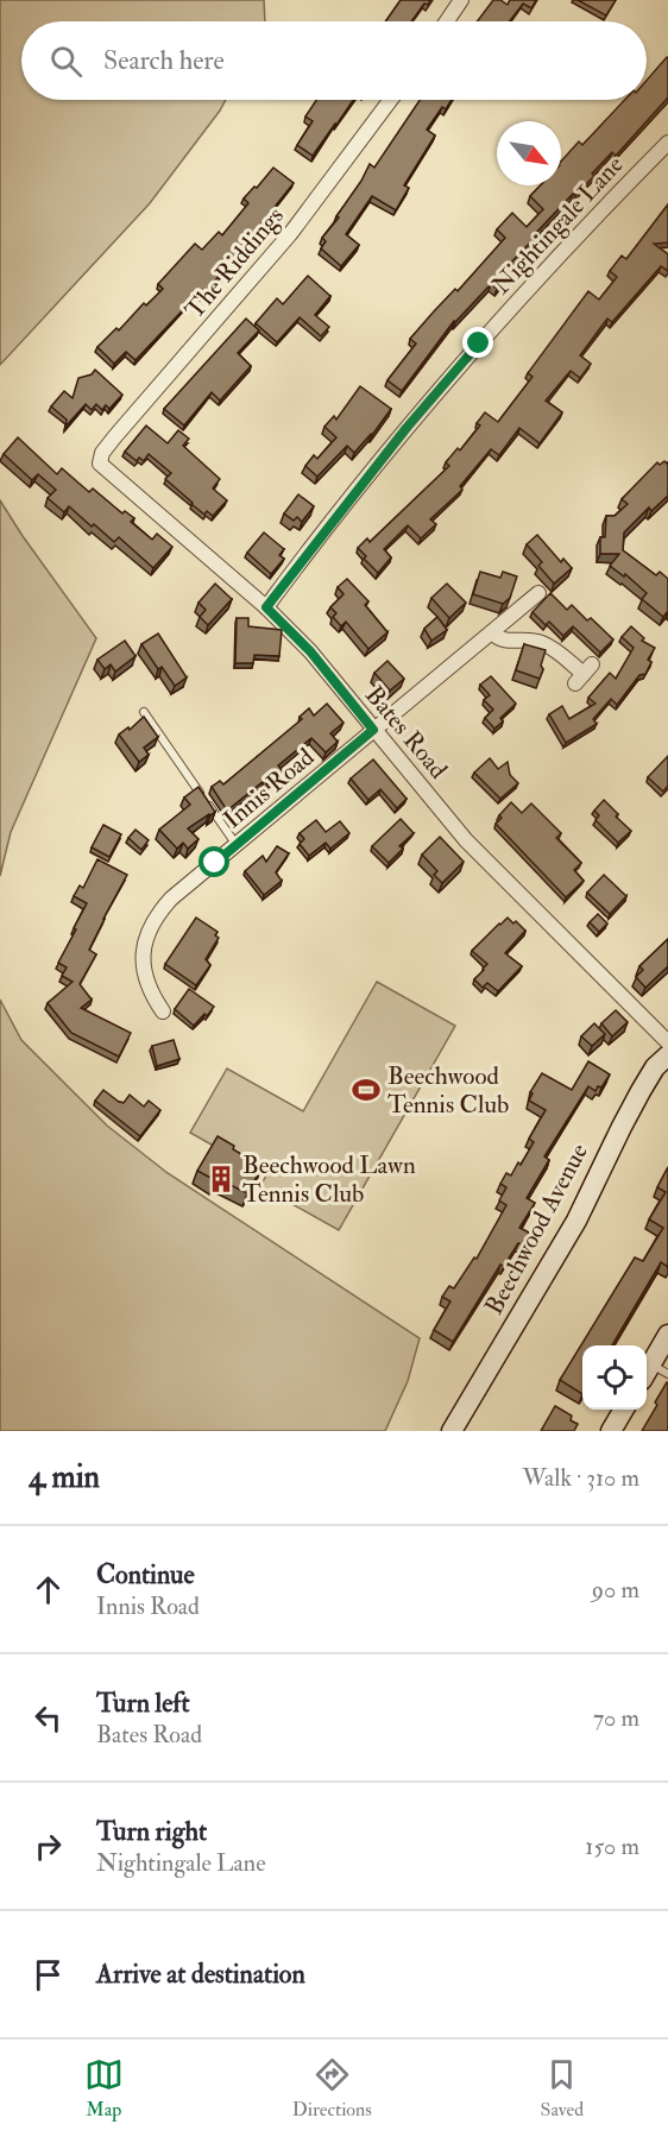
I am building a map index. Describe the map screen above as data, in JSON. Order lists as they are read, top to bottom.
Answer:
{
  "streets": {
    "street": [
      "Nightingale Lane",
      "The Riddings",
      "Bates Road",
      "Innis Road",
      "Beechwood Avenue"
    ]
  },
  "crossings": [
    ["Nightingale Lane", "Bates Road"],
    ["The Riddings", "Bates Road"],
    ["Bates Road", "Innis Road"]
  ],
  "places": {
    "sports": ["Beechwood Tennis Club"],
    "building": ["Beechwood Lawn Tennis Club"]
  },
  "north": "bottom right",
  "page": {
    "search": "Search here",
    "heading": ["4 min", "Walk · 310 m"],
    "list": [
      ["Continue", "Innis Road", "90 m"],
      ["Turn left", "Bates Road", "70 m"],
      ["Turn right", "Nightingale Lane", "150 m"],
      "Arrive at destination"
    ],
    "nav": ["Map", "Directions", "Saved"]
  }
}
